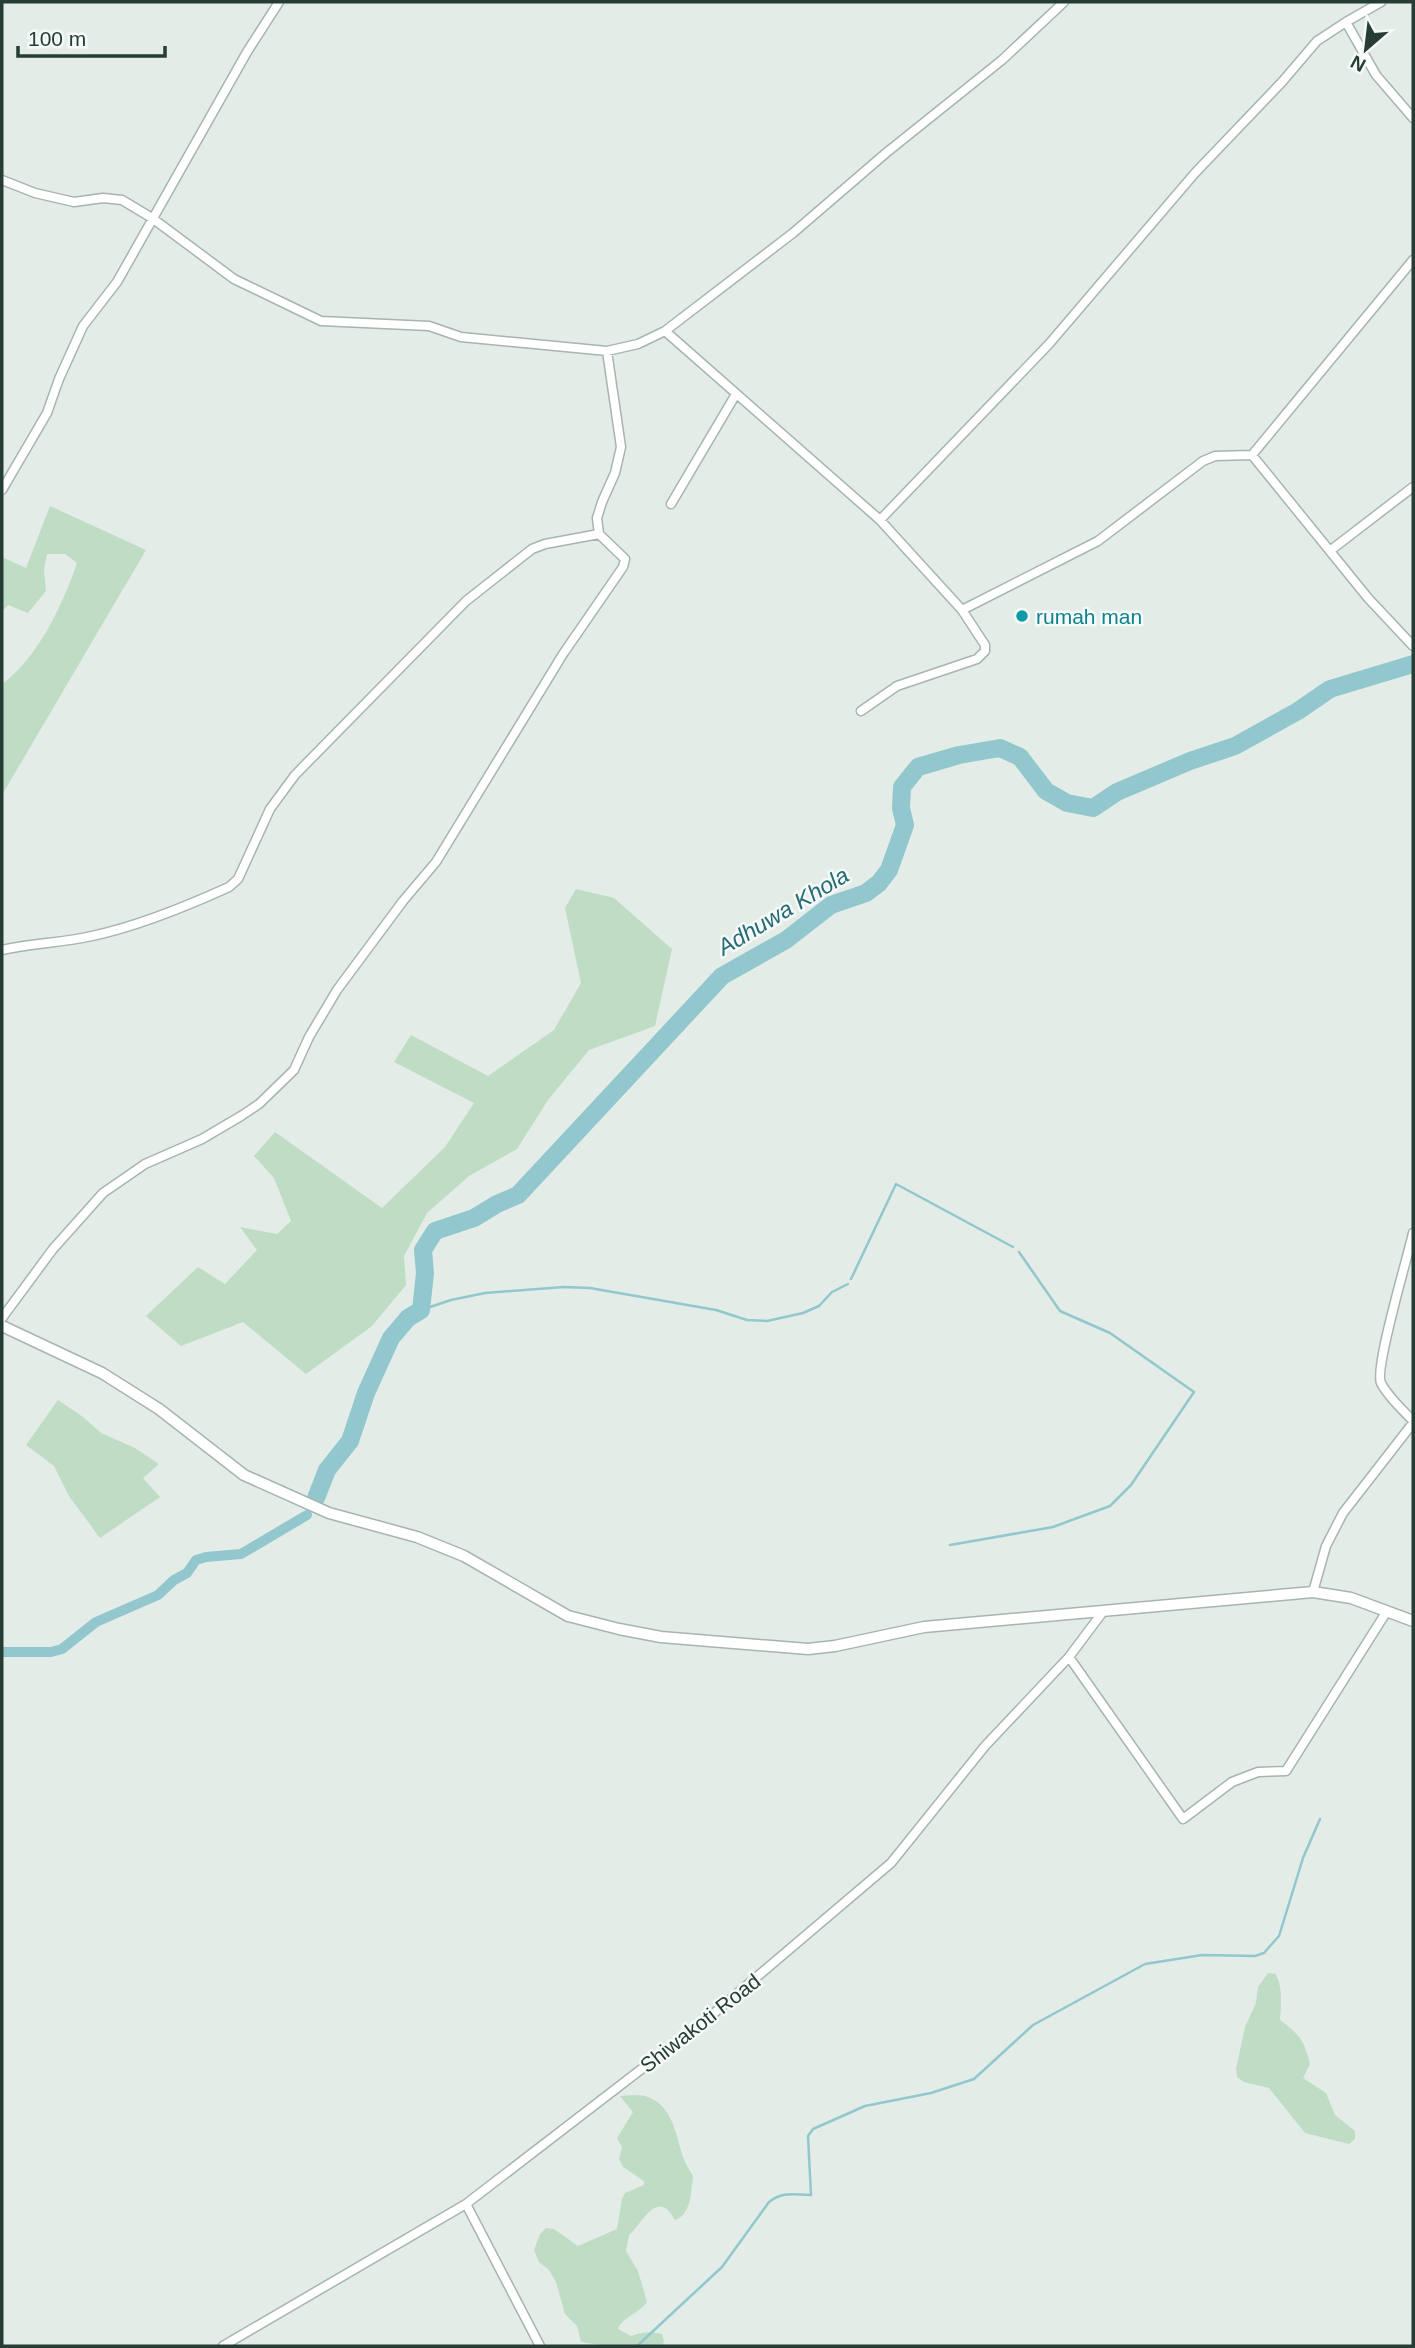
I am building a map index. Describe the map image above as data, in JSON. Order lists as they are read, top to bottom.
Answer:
{
  "streets": {
    "street": ["Shiwakoti Road"]
  },
  "water": ["Adhuwa Khola"],
  "places": ["rumah man"],
  "scale_bar": "100 m",
  "north": "bottom left"
}
